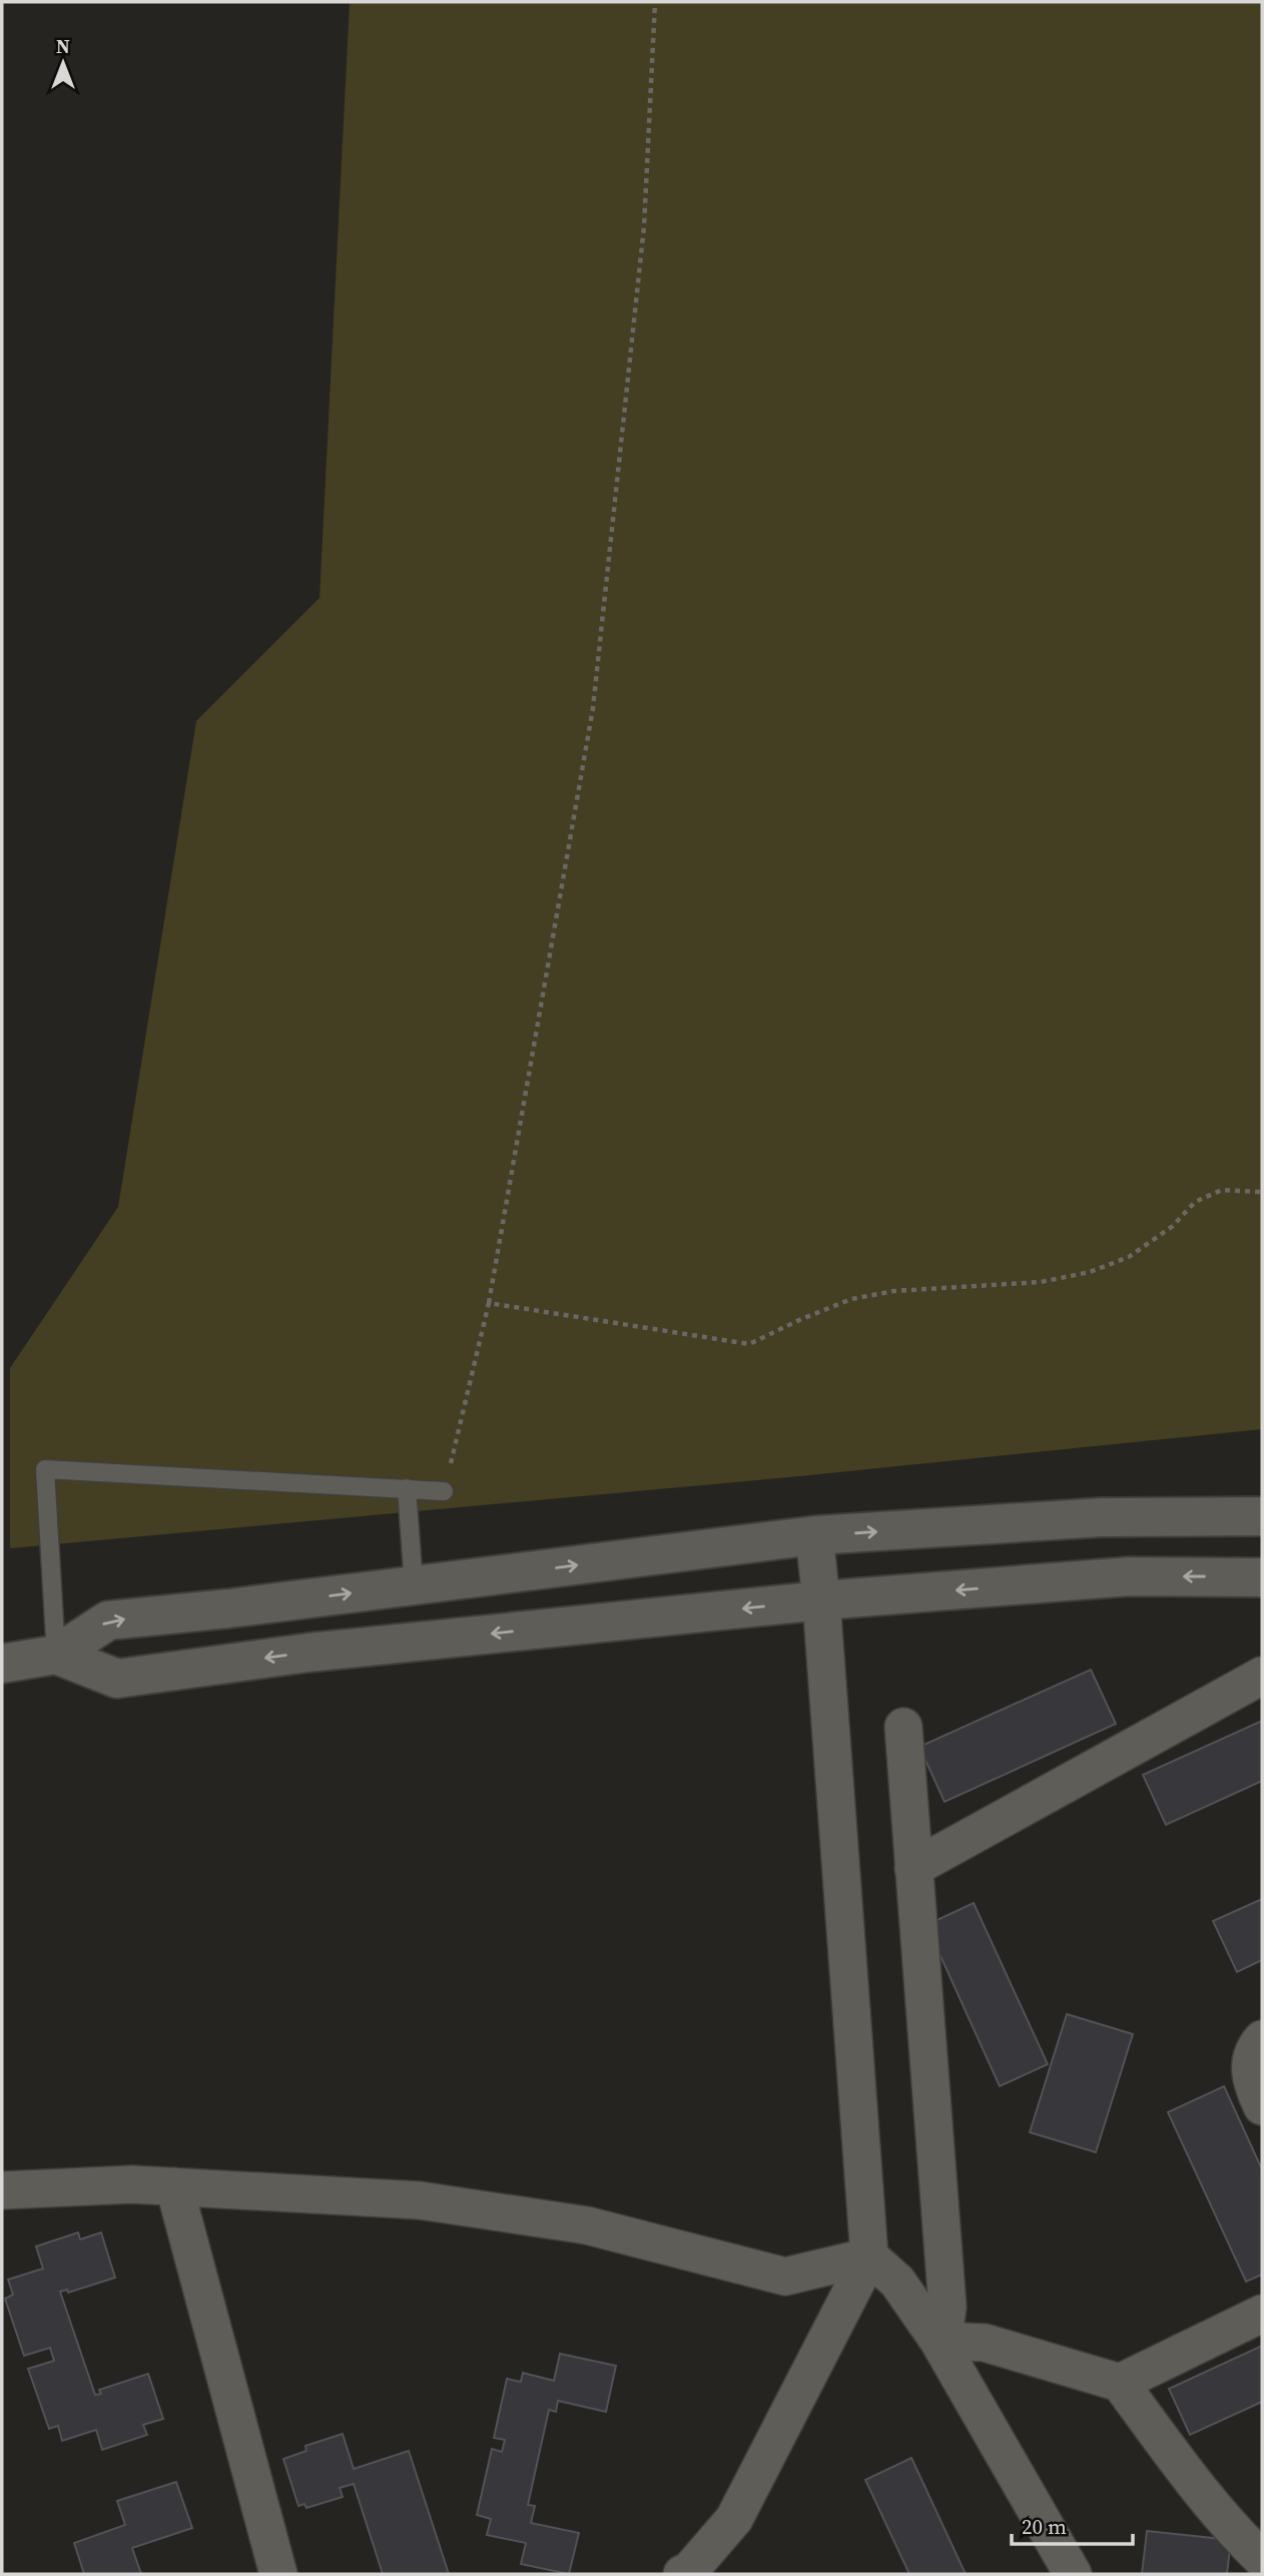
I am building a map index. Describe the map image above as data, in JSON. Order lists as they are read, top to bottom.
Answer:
{
  "scale_bar": "20 m",
  "north": "top"
}
